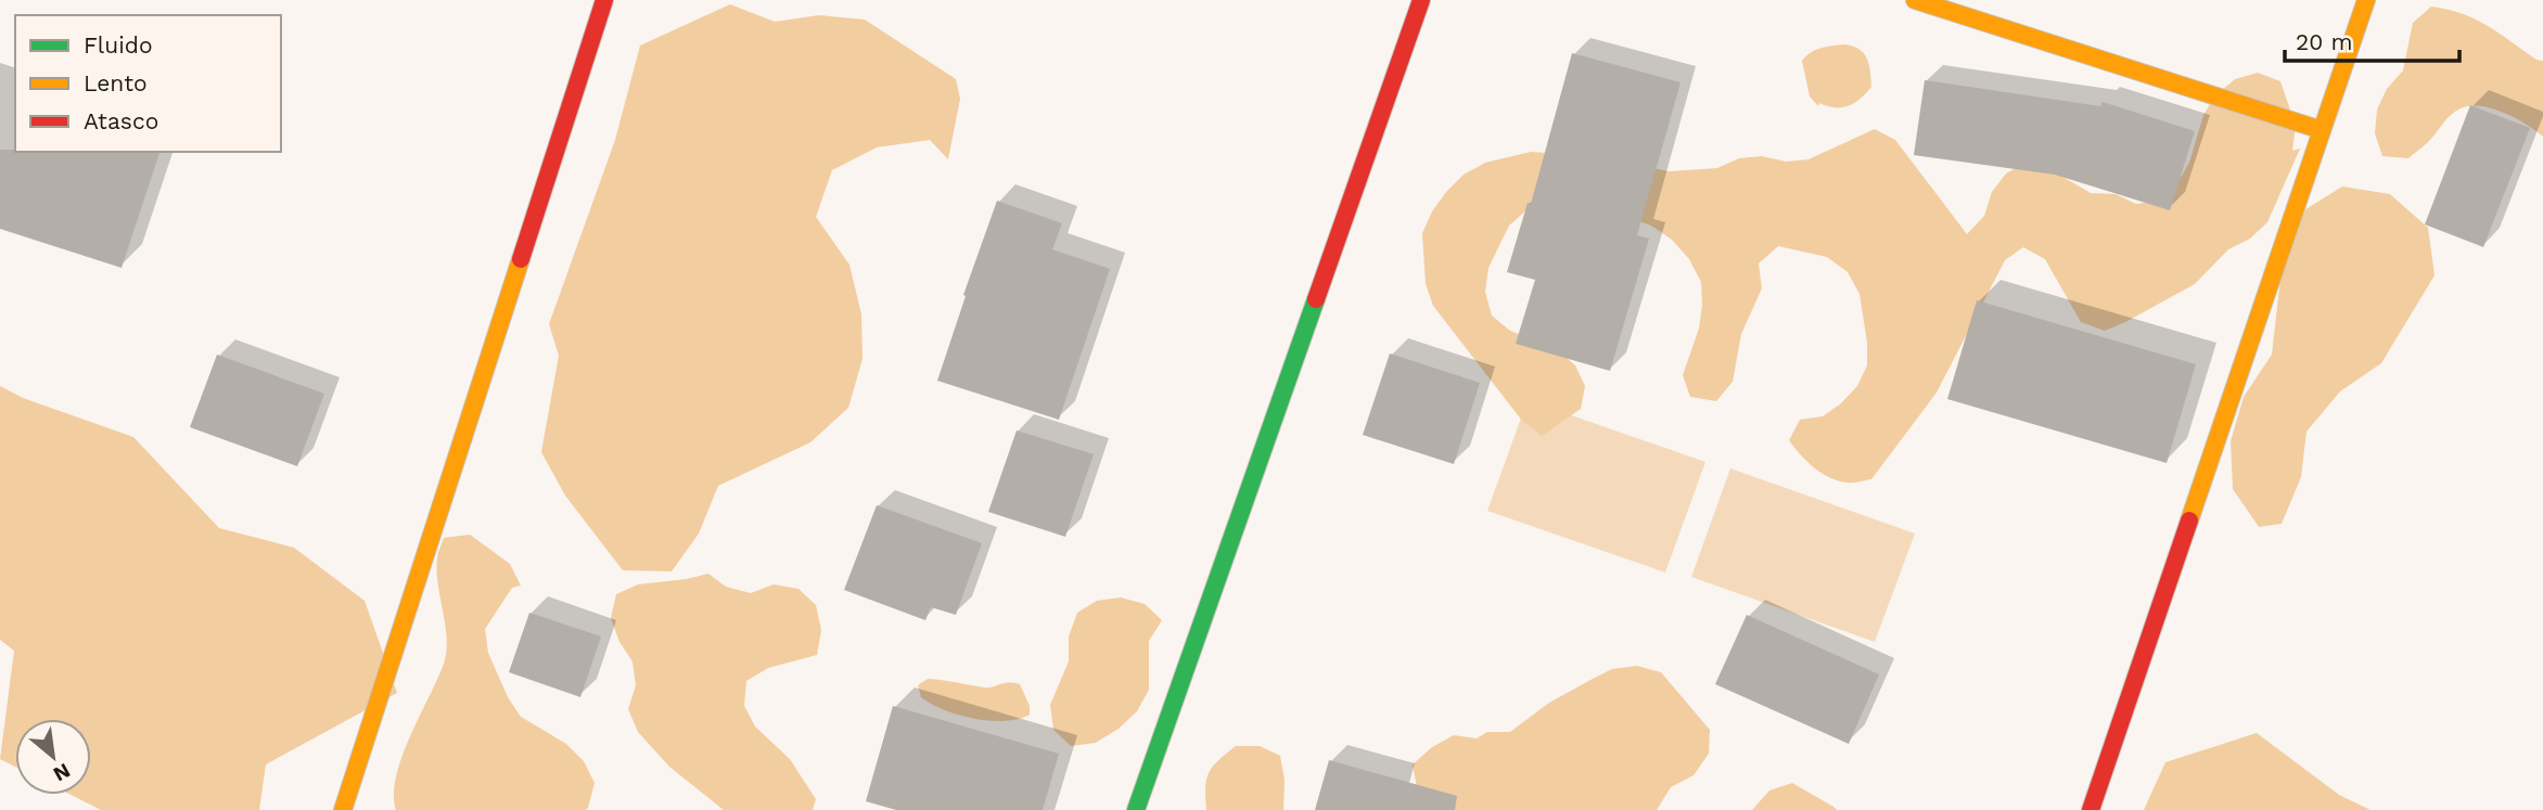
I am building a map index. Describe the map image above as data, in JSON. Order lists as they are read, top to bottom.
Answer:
{
  "legend": ["Fluido", "Lento", "Atasco"],
  "scale_bar": "20 m",
  "north": "bottom right"
}
